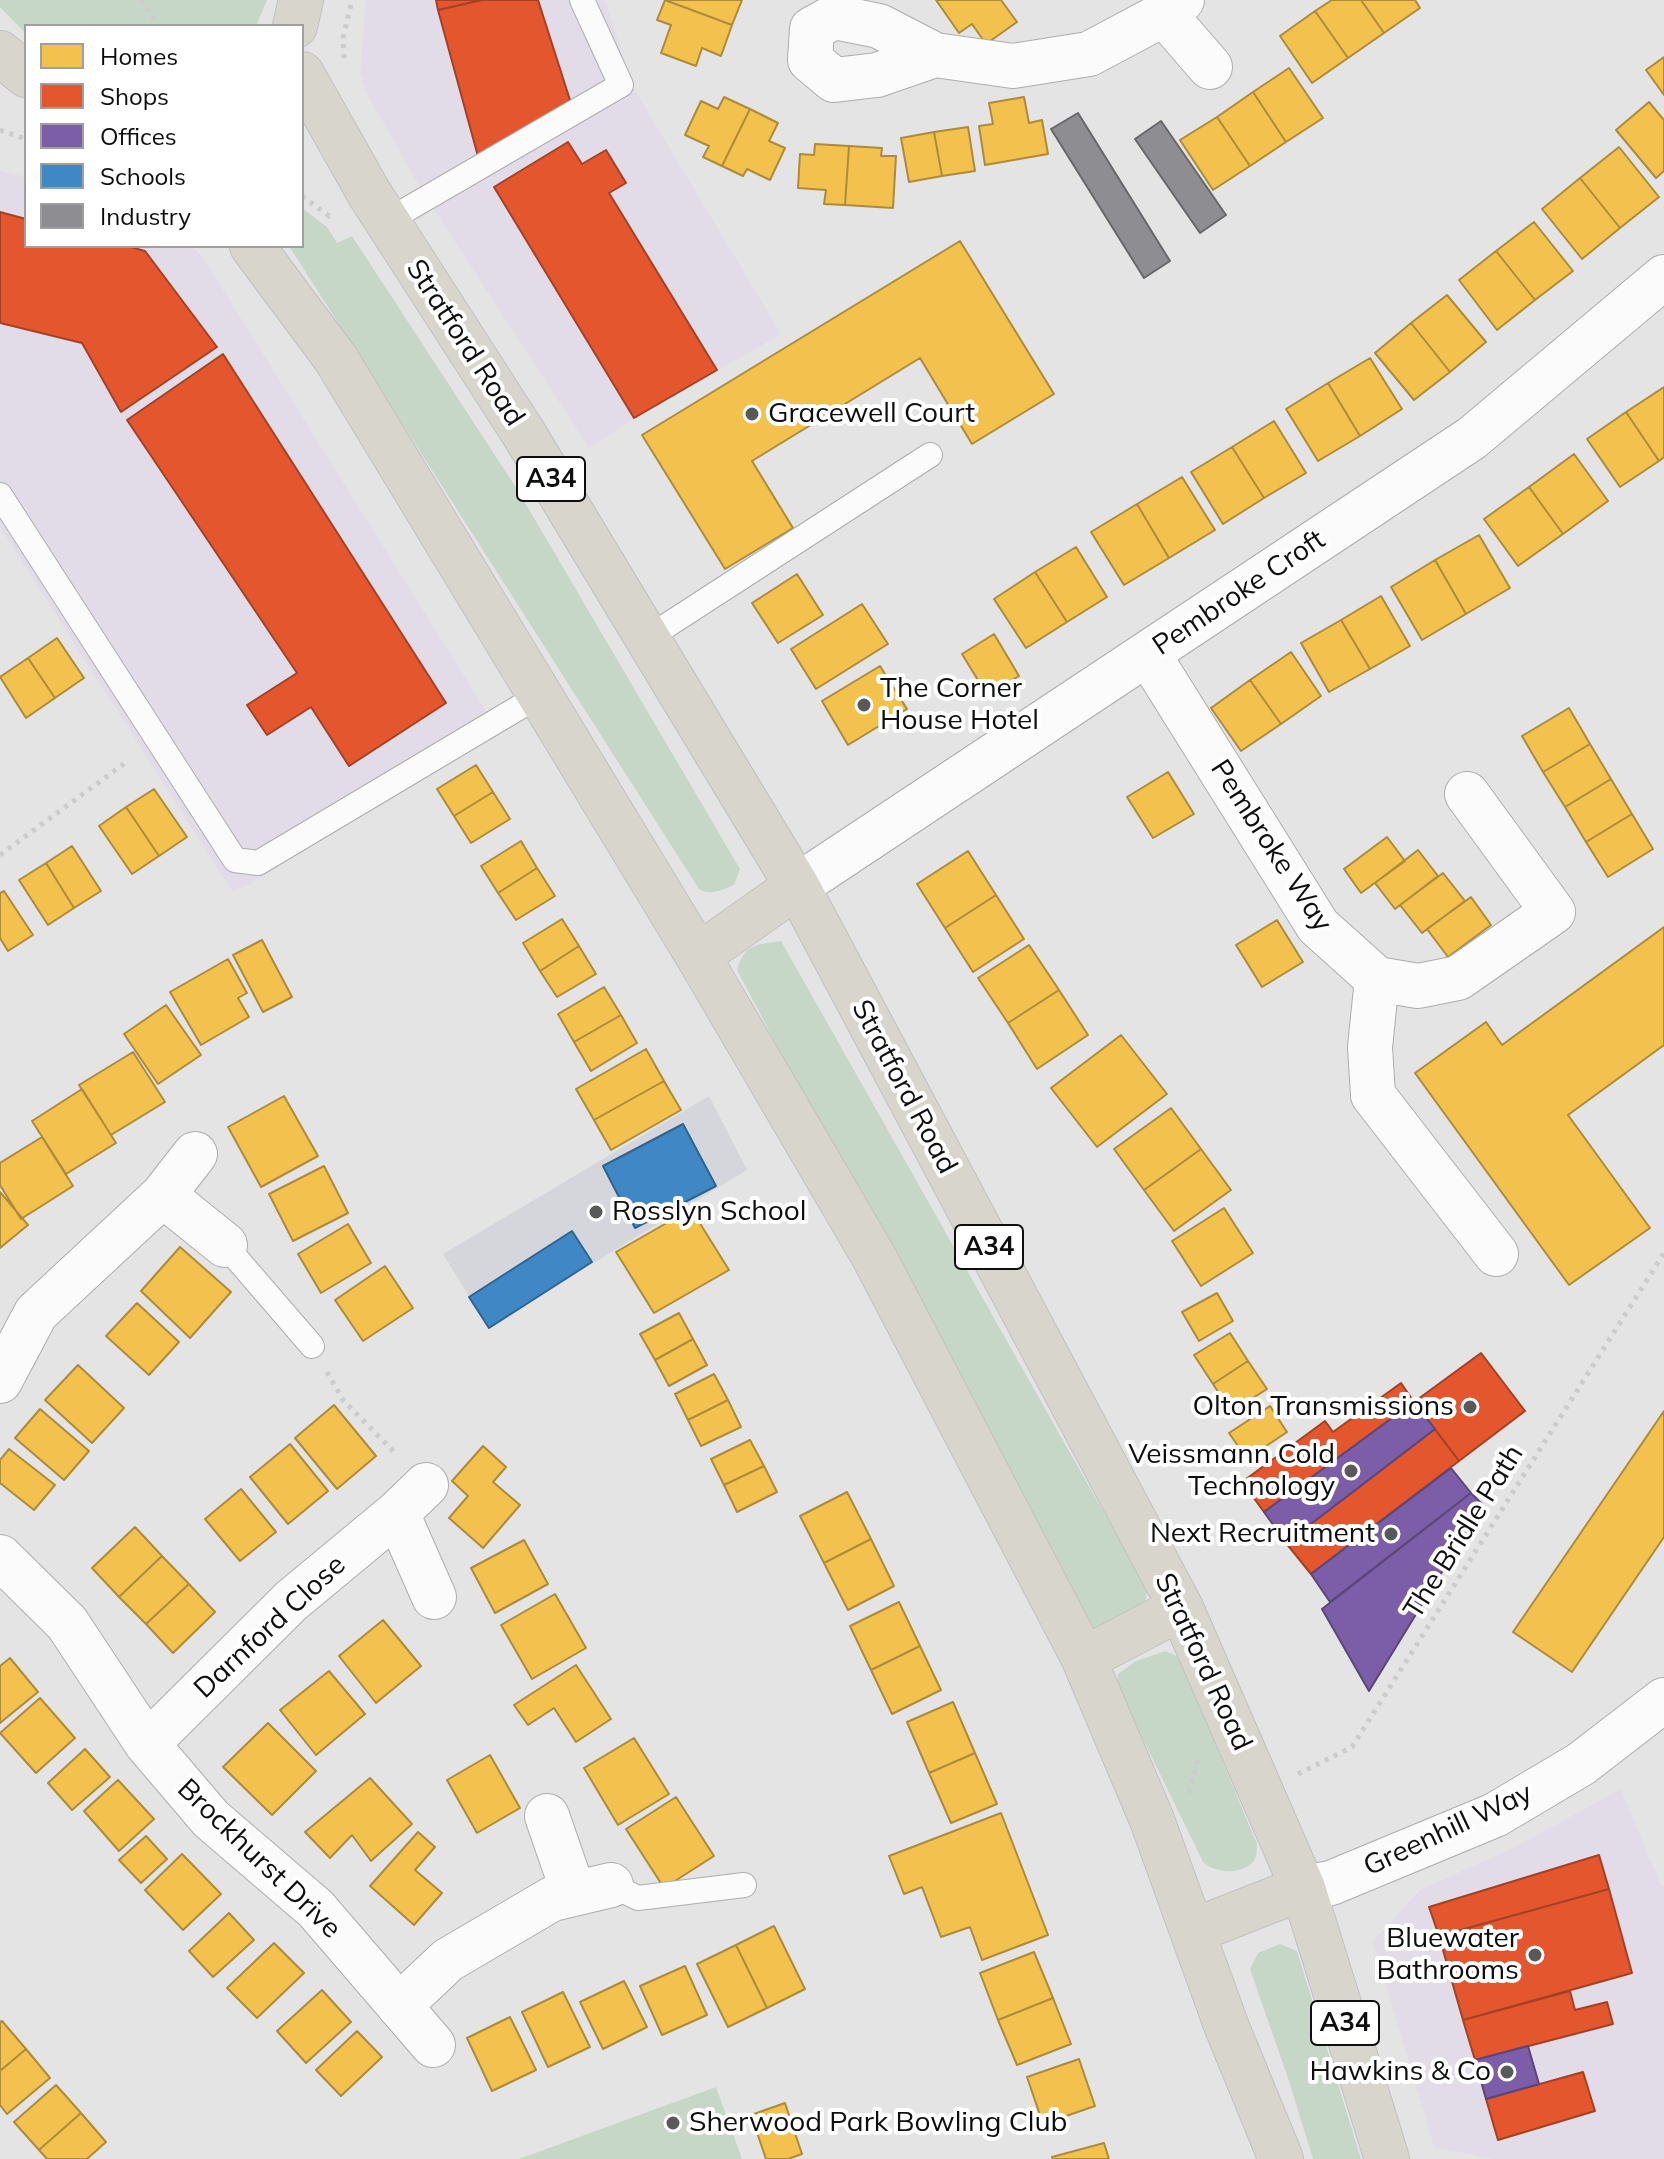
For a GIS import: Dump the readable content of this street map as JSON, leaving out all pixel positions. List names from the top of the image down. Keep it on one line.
{"streets":{"highway":["Stratford Road","A34"],"street":["Pembroke Croft","Pembroke Way","Darnford Close","Greenhill Way","Brockhurst Drive"],"path":["The Bridle Path"]},"crossings":[["Stratford Road","Pembroke Croft"],["Stratford Road","The Bridle Path"],["Stratford Road","Greenhill Way"],["Pembroke Croft","Pembroke Way"],["Darnford Close","Brockhurst Drive"]],"places":["Gracewell Court","The Corner House Hotel","Rosslyn School","Olton Transmissions","Veissmann Cold Technology","Next Recruitment","Bluewater Bathrooms","Hawkins & Co","Sherwood Park Bowling Club"],"legend":["Homes","Shops","Offices","Schools","Industry"]}
